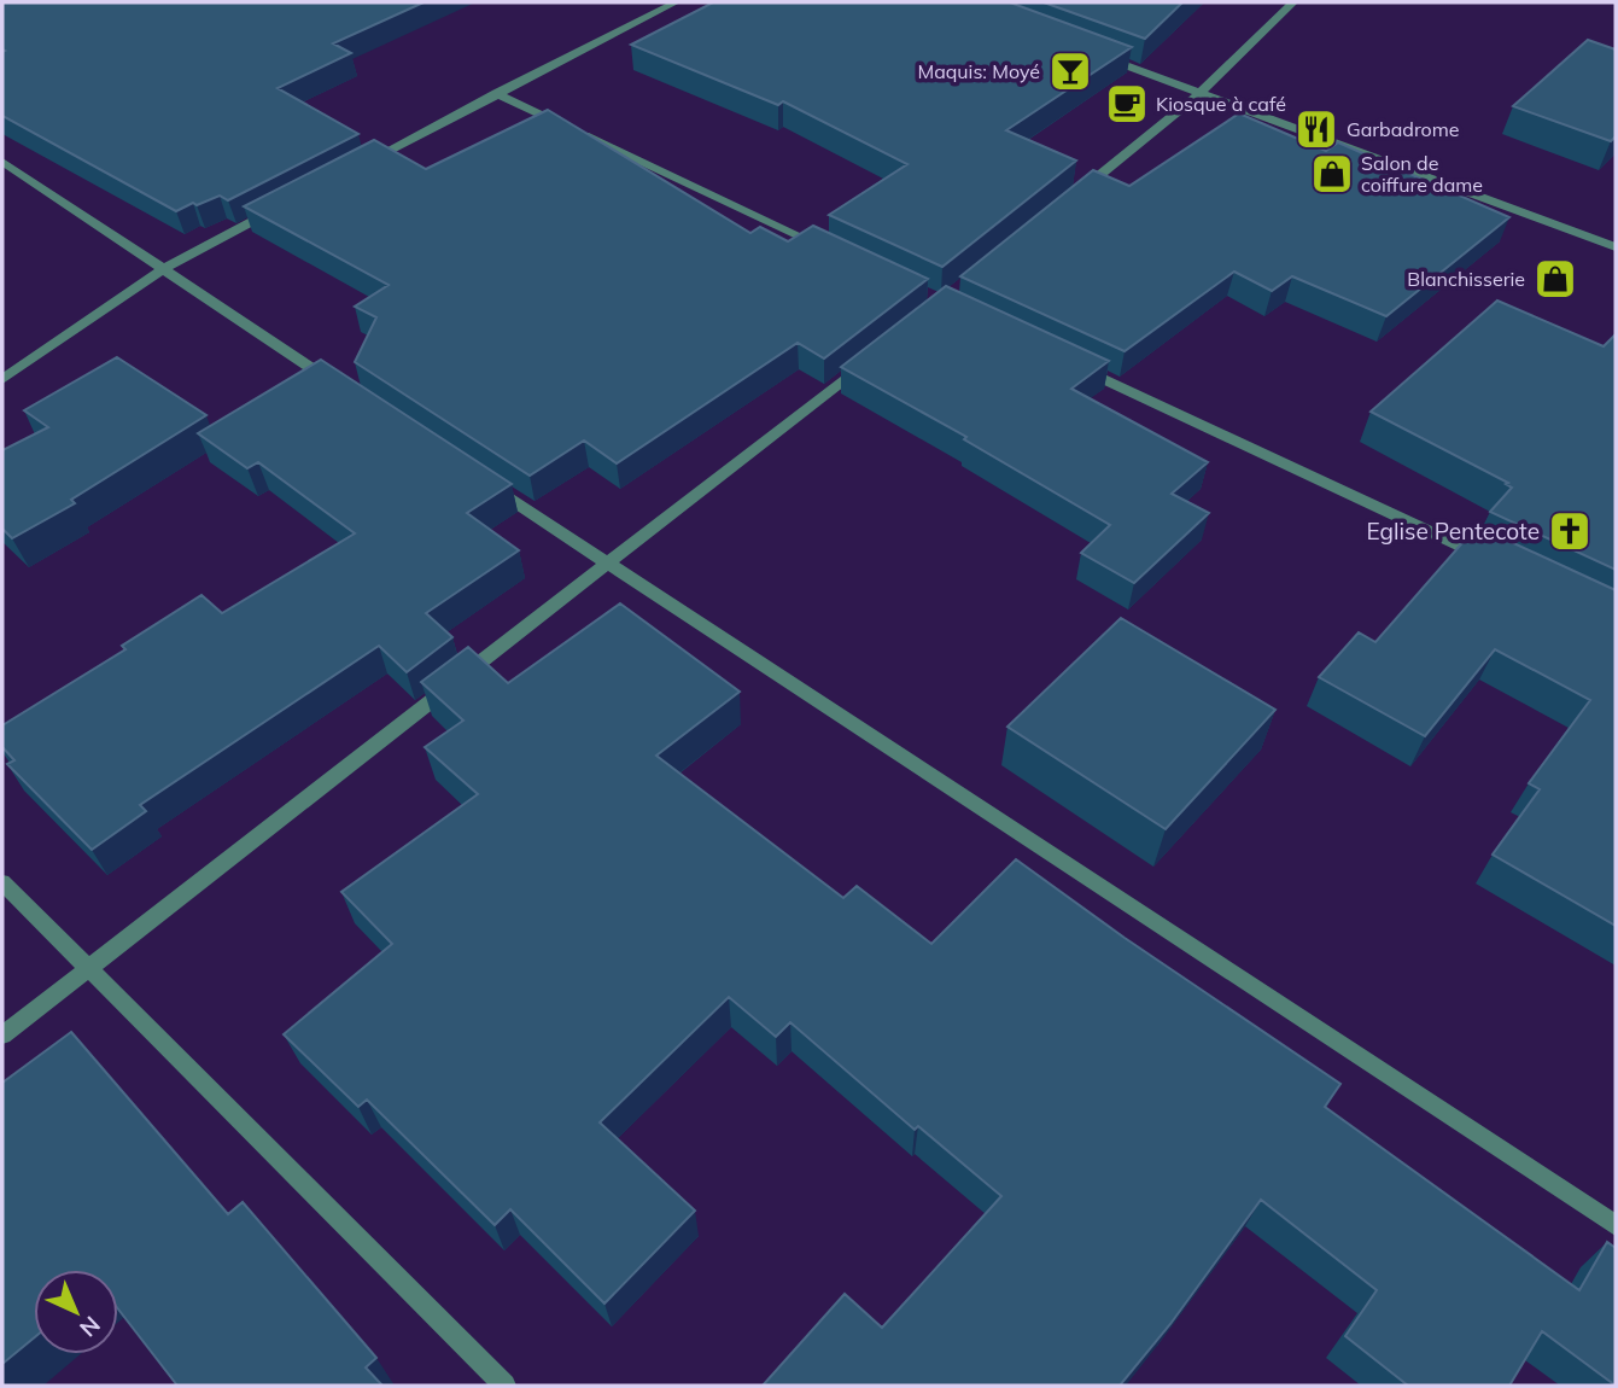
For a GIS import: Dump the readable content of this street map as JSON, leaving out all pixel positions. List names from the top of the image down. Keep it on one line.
{"places":{"bar":["Maquis: Moyé"],"cafe":["Kiosque à café"],"restaurant":["Garbadrome"],"shop":["Salon de coiffure dame","Blanchisserie"],"church":["Eglise Pentecote"]},"north":"bottom right"}
